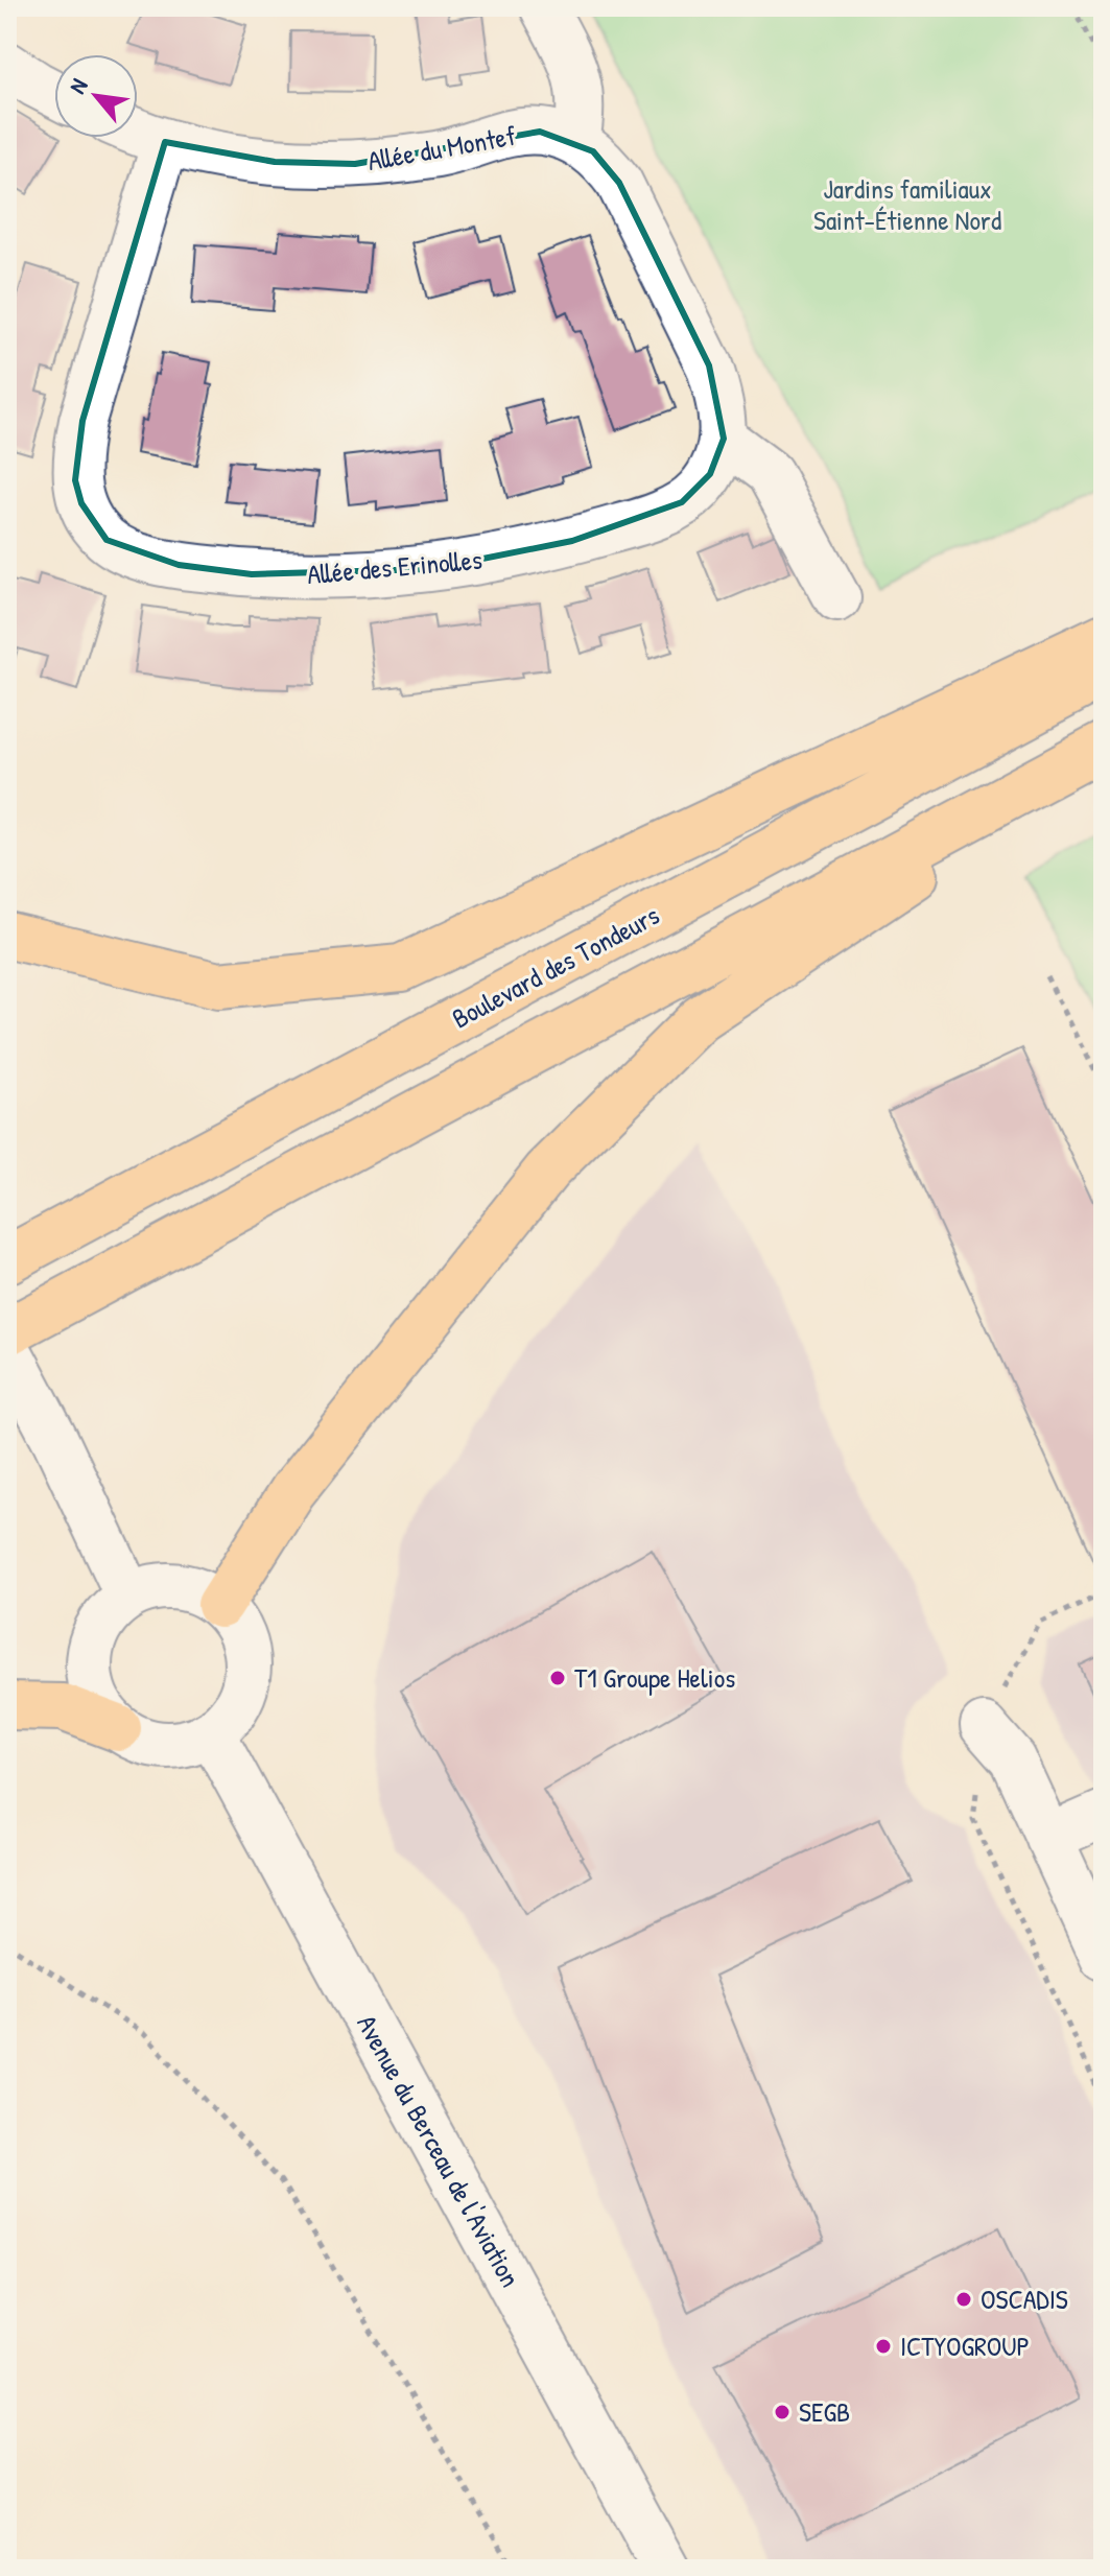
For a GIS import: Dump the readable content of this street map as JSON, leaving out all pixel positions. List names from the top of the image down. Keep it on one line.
{"streets":{"highway":["Boulevard des Tondeurs"],"street":["Allée du Montef","Allée des Erinolles","Avenue du Berceau de l'Aviation"]},"crossings":[["Allée du Montef","Allée des Erinolles"]],"parks":["Jardins familiaux Saint-Étienne Nord"],"places":["T1 Groupe Helios","OSCADIS","ICTYOGROUP","SEGB"],"north":"top left"}
